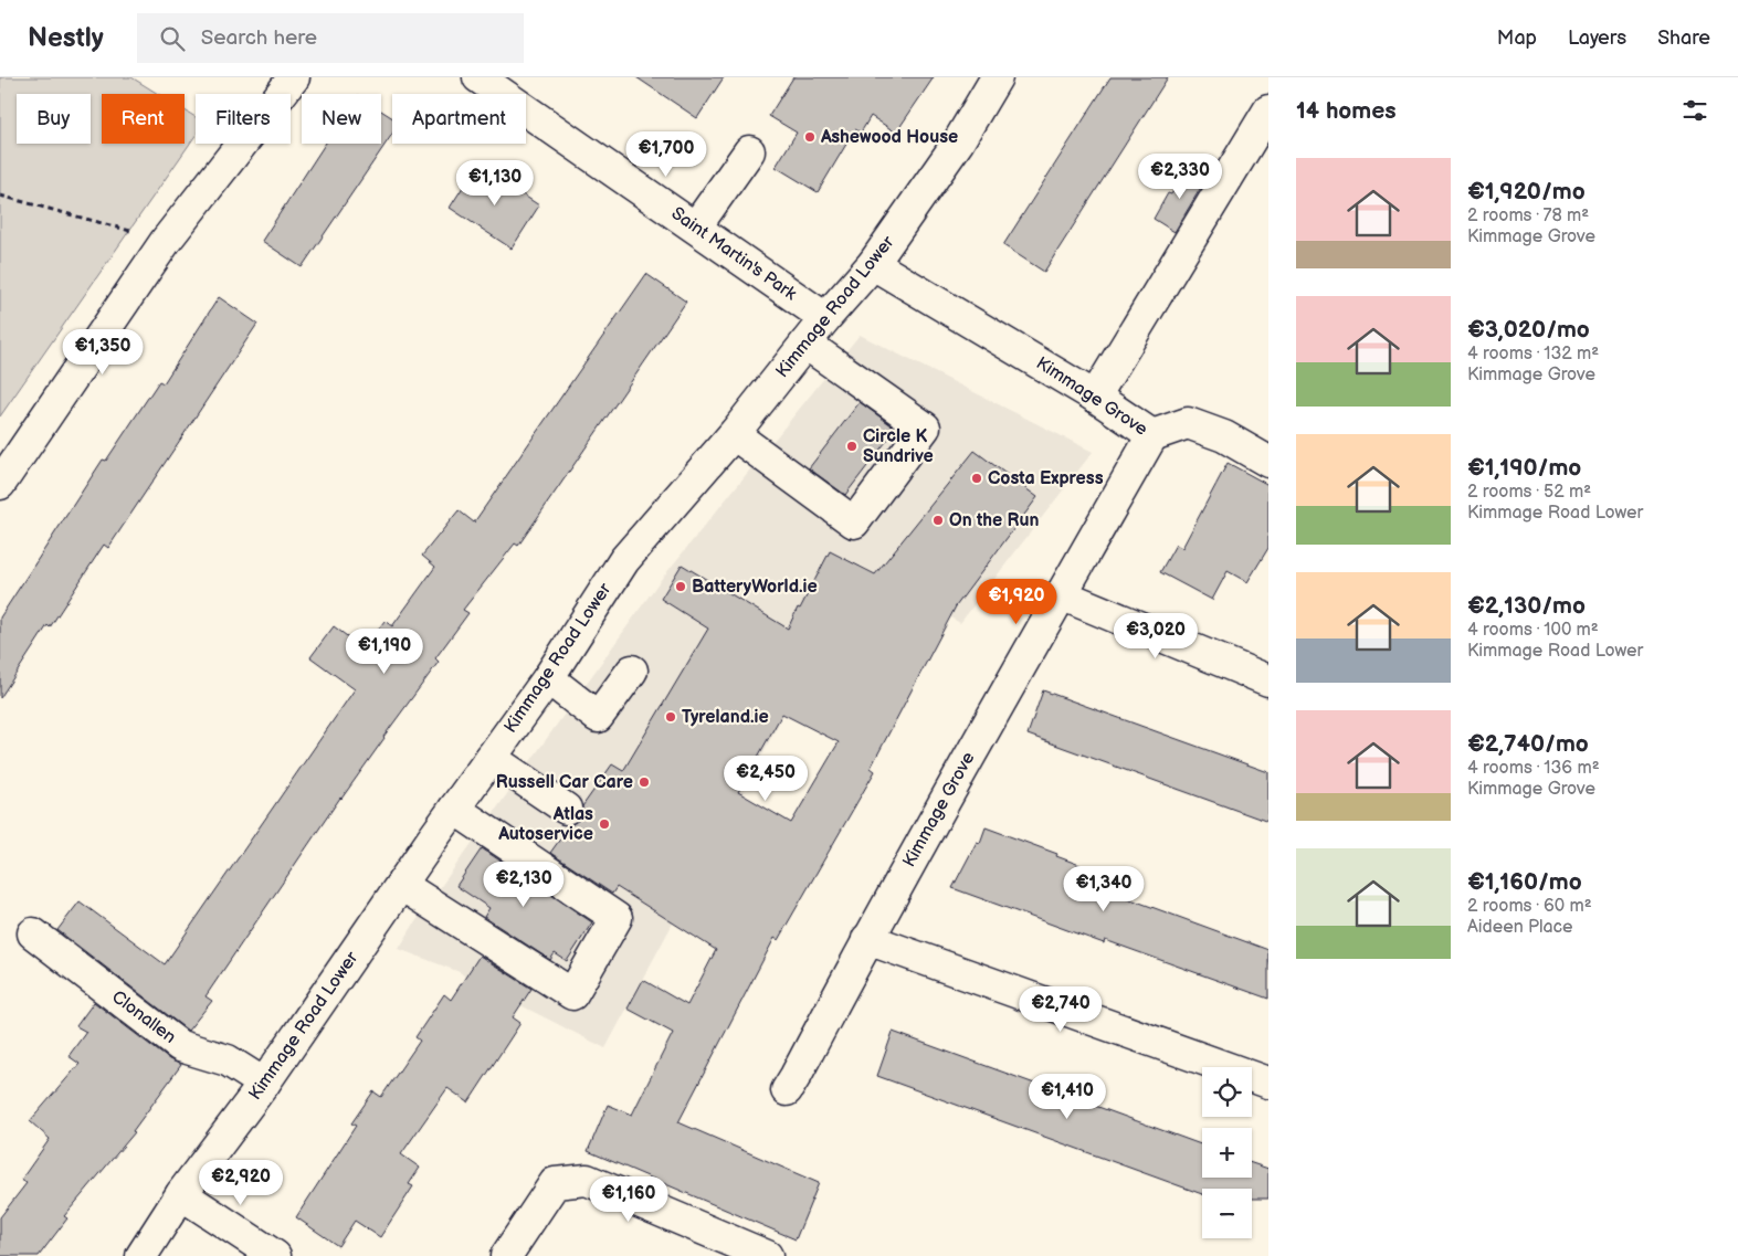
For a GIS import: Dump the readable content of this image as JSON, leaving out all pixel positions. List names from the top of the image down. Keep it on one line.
{"streets":{"street":["Saint Martin's Park","Kimmage Road Lower","Kimmage Grove","Clonallen"]},"crossings":[["Saint Martin's Park","Kimmage Road Lower"],["Kimmage Road Lower","Kimmage Grove"],["Kimmage Road Lower","Clonallen"]],"places":["Ashewood House","Circle K Sundrive","Costa Express","On the Run","BatteryWorld.ie","Tyreland.ie","Russell Car Care","Atlas Autoservice"],"page":{"header":"Nestly","search":"Search here","nav":["Map","Layers","Share"],"heading":"14 homes","chip":["Buy","Rent","Filters","New","Apartment"],"price":["€1,700","€2,330","€1,130","€1,350","€1,920","€3,020","€1,190","€2,450","€2,130","€1,340","€2,740","€1,410","€2,920","€1,160"],"list":[{"name":"€1,920/mo","note":"2 rooms · 78 m² · Kimmage Grove"},{"name":"€3,020/mo","note":"4 rooms · 132 m² · Kimmage Grove"},{"name":"€1,190/mo","note":"2 rooms · 52 m² · Kimmage Road Lower"},{"name":"€2,130/mo","note":"4 rooms · 100 m² · Kimmage Road Lower"},{"name":"€2,740/mo","note":"4 rooms · 136 m² · Kimmage Grove"},{"name":"€1,160/mo","note":"2 rooms · 60 m² · Aideen Place"}],"map_buttons":["+","−"]}}
